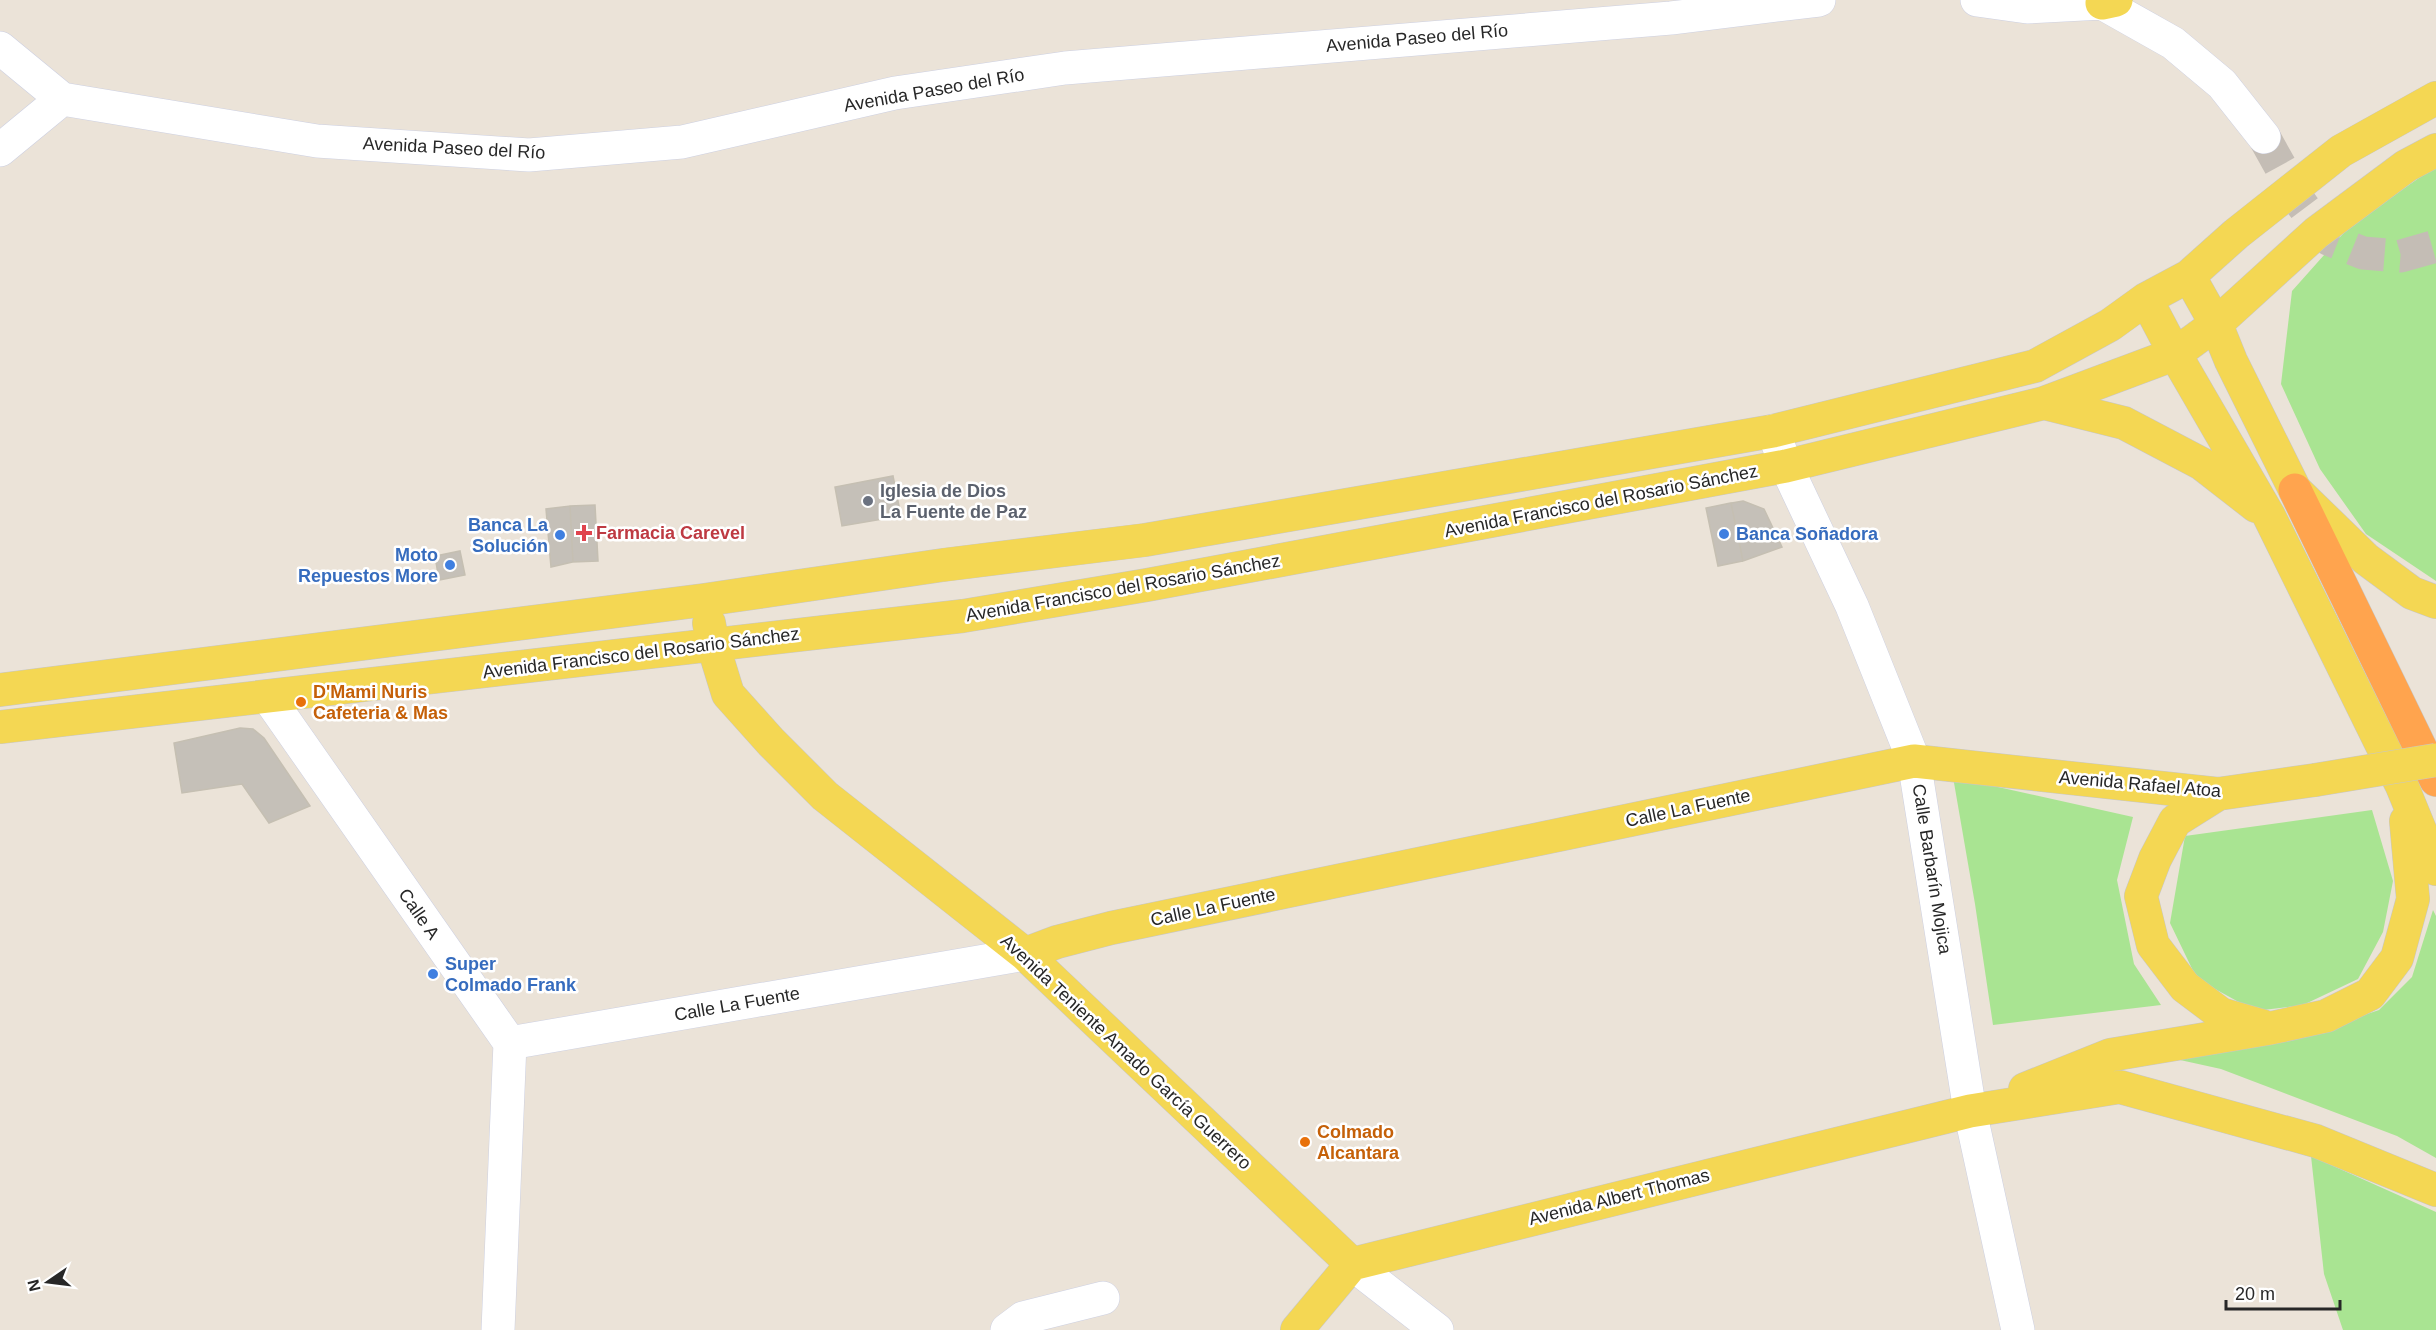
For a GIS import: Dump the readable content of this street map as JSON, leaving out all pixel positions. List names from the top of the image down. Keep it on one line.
{"streets":{"main road":["Avenida Francisco del Rosario Sánchez","Avenida Rafael Atoa","Calle La Fuente","Avenida Teniente Amado García Guerrero","Avenida Albert Thomas"],"street":["Avenida Paseo del Río","Calle Barbarín Mojica","Calle A"]},"crossings":[["Avenida Francisco del Rosario Sánchez","Calle Barbarín Mojica"],["Avenida Francisco del Rosario Sánchez","Calle A"],["Avenida Francisco del Rosario Sánchez","Avenida Teniente Amado García Guerrero"],["Avenida Rafael Atoa","Calle La Fuente"],["Avenida Rafael Atoa","Calle Barbarín Mojica"],["Calle La Fuente","Calle Barbarín Mojica"],["Calle La Fuente","Calle A"],["Calle La Fuente","Avenida Teniente Amado García Guerrero"],["Calle Barbarín Mojica","Avenida Albert Thomas"],["Avenida Teniente Amado García Guerrero","Avenida Albert Thomas"]],"places":{"other":["Iglesia de Dios La Fuente de Paz","Banca Soñadora","Banca La Solución","Moto Repuestos More","D'Mami Nuris Cafeteria & Mas","Super Colmado Frank","Colmado Alcantara"],"health":["Farmacia Carevel"]},"scale_bar":"20 m","north":"left"}
